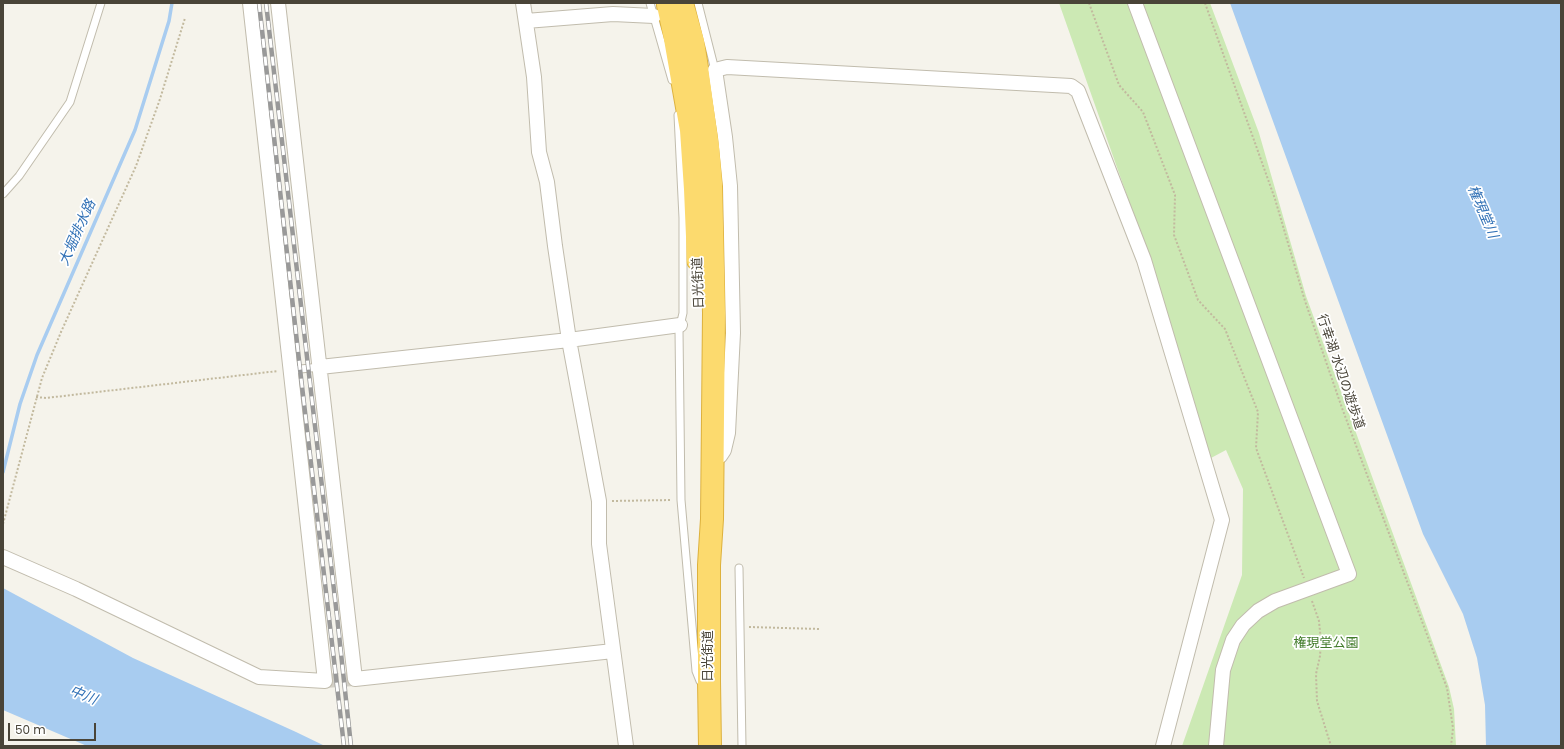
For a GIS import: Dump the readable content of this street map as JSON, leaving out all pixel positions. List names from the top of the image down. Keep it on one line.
{"streets":{"highway":["日光街道"],"path":["行幸湖 水辺の遊歩道"]},"water":["権現堂川","大堀排水路","中川"],"parks":["権現堂公園"],"scale_bar":"50 m"}
